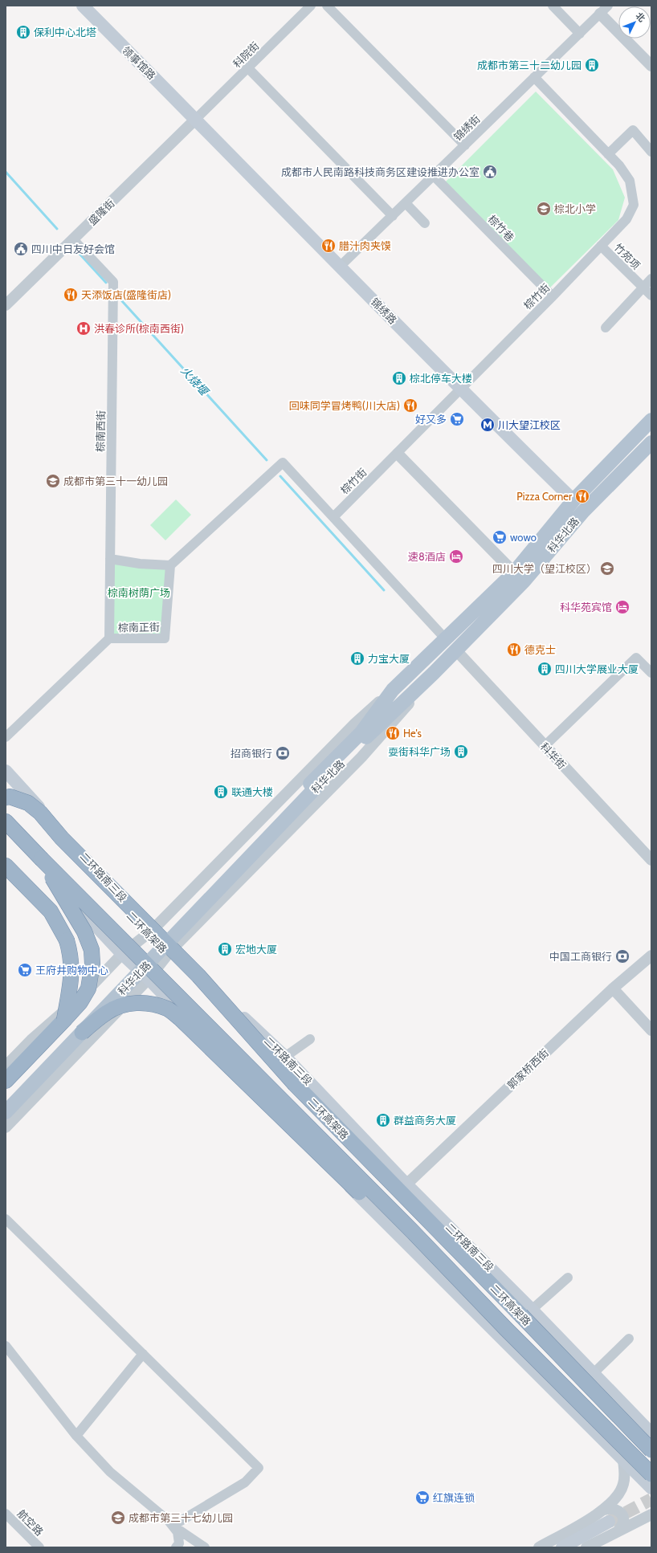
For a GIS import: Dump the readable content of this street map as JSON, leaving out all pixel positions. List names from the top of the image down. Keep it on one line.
{"streets":{"highway":["二环高架路"],"main road":["领事馆路","锦绣路","科华北路","二环路南三段"],"street":["科院街","锦绣街","盛隆街","棕竹巷","竹苑项","棕竹街","棕南西街","棕南正街","科华街","郭家桥西街","航空路"]},"crossings":[["科院街","领事馆路"],["科院街","盛隆街"],["科院街","锦绣路"],["领事馆路","盛隆街"],["领事馆路","锦绣路"],["锦绣街","棕竹巷"],["锦绣街","棕竹街"],["锦绣街","锦绣路"],["盛隆街","锦绣路"],["盛隆街","棕南西街"],["棕竹巷","棕竹街"],["竹苑项","棕竹街"],["棕竹街","锦绣路"],["锦绣路","科华北路"],["棕南西街","棕南正街"],["科华北路","科华街"],["二环路南三段","郭家桥西街"]],"water":["火烧堰"],"parks":["棕南树荫广场"],"places":{"building":["保利中心北塔","成都市第三十二幼儿园","棕北停车大楼","力宝大厦","四川大学展业大厦","耍街科华广场","联通大楼","宏地大厦","群益商务大厦"],"public building":["成都市人民南路科技商务区建设推进办公室","四川中日友好会馆"],"school or university":["棕北小学","成都市第三十一幼儿园","四川大学（望江校区）","成都市第三十七幼儿园"],"restaurant":["腊汁肉夹馍","天添饭店(盛隆街店)","回味同学冒烤鸭(川大店)","Pizza Corner","德克士","He's"],"hospital":["洪春诊所(棕南西街)"],"supermarket":["好又多","wowo","王府井购物中心","红旗连锁"],"metro station":["川大望江校区"],"hotel":["速8酒店","科华苑宾馆"],"bank":["招商银行","中国工商银行"]},"north":"top right"}
